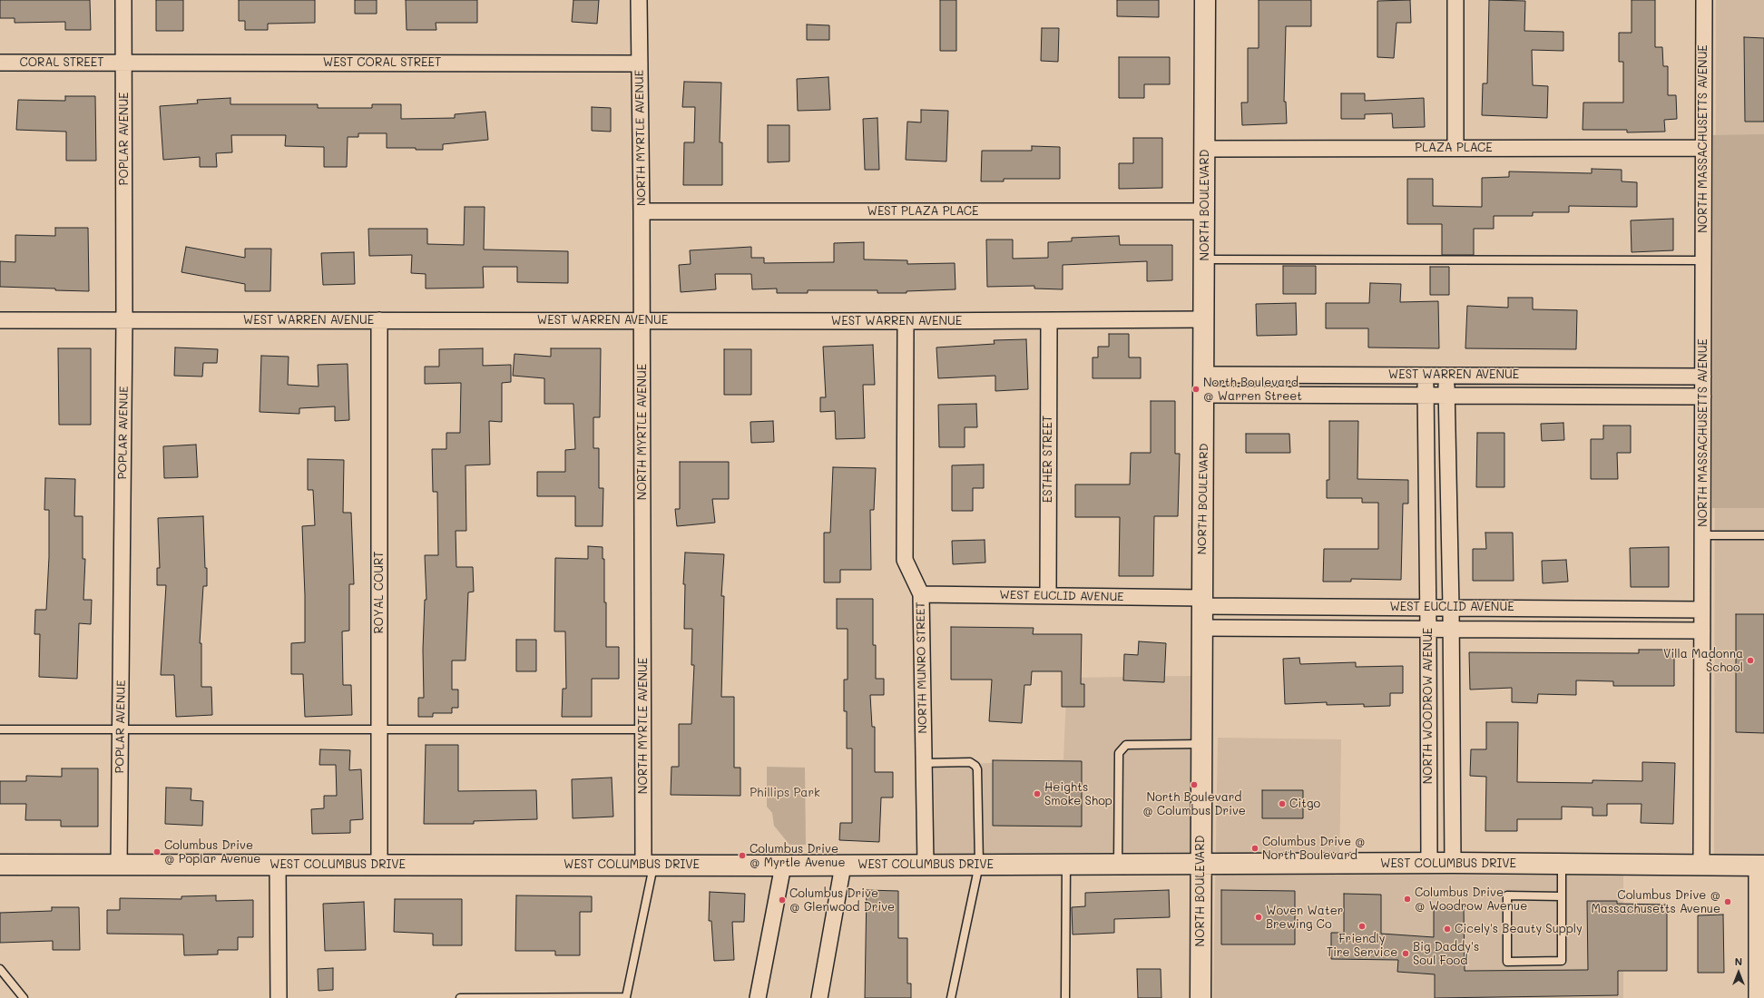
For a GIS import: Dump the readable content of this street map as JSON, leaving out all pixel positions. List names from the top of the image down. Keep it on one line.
{"streets":{"main road":["NORTH BOULEVARD","WEST COLUMBUS DRIVE"],"street":["CORAL STREET","WEST CORAL STREET","NORTH MYRTLE AVENUE","POPLAR AVENUE","NORTH MASSACHUSETTS AVENUE","PLAZA PLACE","WEST PLAZA PLACE","WEST WARREN AVENUE","ESTHER STREET","ROYAL COURT","WEST EUCLID AVENUE","NORTH MUNRO STREET","NORTH WOODROW AVENUE"]},"crossings":[["CORAL STREET","WEST CORAL STREET"],["CORAL STREET","POPLAR AVENUE"],["WEST CORAL STREET","NORTH MYRTLE AVENUE"],["WEST CORAL STREET","POPLAR AVENUE"],["NORTH MYRTLE AVENUE","WEST PLAZA PLACE"],["NORTH MYRTLE AVENUE","WEST WARREN AVENUE"],["NORTH MYRTLE AVENUE","WEST COLUMBUS DRIVE"],["POPLAR AVENUE","WEST WARREN AVENUE"],["POPLAR AVENUE","WEST COLUMBUS DRIVE"],["NORTH MASSACHUSETTS AVENUE","PLAZA PLACE"],["NORTH MASSACHUSETTS AVENUE","WEST WARREN AVENUE"],["NORTH MASSACHUSETTS AVENUE","WEST EUCLID AVENUE"],["NORTH MASSACHUSETTS AVENUE","WEST COLUMBUS DRIVE"],["PLAZA PLACE","NORTH BOULEVARD"],["NORTH BOULEVARD","WEST PLAZA PLACE"],["NORTH BOULEVARD","WEST WARREN AVENUE"],["NORTH BOULEVARD","WEST EUCLID AVENUE"],["NORTH BOULEVARD","WEST COLUMBUS DRIVE"],["WEST WARREN AVENUE","ESTHER STREET"],["WEST WARREN AVENUE","ROYAL COURT"],["WEST WARREN AVENUE","NORTH MUNRO STREET"],["WEST WARREN AVENUE","NORTH WOODROW AVENUE"],["ESTHER STREET","WEST EUCLID AVENUE"],["ROYAL COURT","WEST COLUMBUS DRIVE"],["WEST EUCLID AVENUE","NORTH MUNRO STREET"],["WEST EUCLID AVENUE","NORTH WOODROW AVENUE"],["NORTH MUNRO STREET","WEST COLUMBUS DRIVE"],["NORTH WOODROW AVENUE","WEST COLUMBUS DRIVE"]],"parks":["Phillips Park"],"places":["North Boulevard @ Warren Street","Villa Madonna School","North Boulevard @ Columbus Drive","Heights Smoke Shop","Citgo","Columbus Drive @ North Boulevard","Columbus Drive @ Poplar Avenue","Columbus Drive @ Myrtle Avenue","Columbus Drive @ Woodrow Avenue","Columbus Drive @ Glenwood Drive","Columbus Drive @ Massachusetts Avenue","Woven Water Brewing Co","Friendly Tire Service","Cicely's Beauty Supply","Big Daddy's Soul Food"],"north":"top"}
